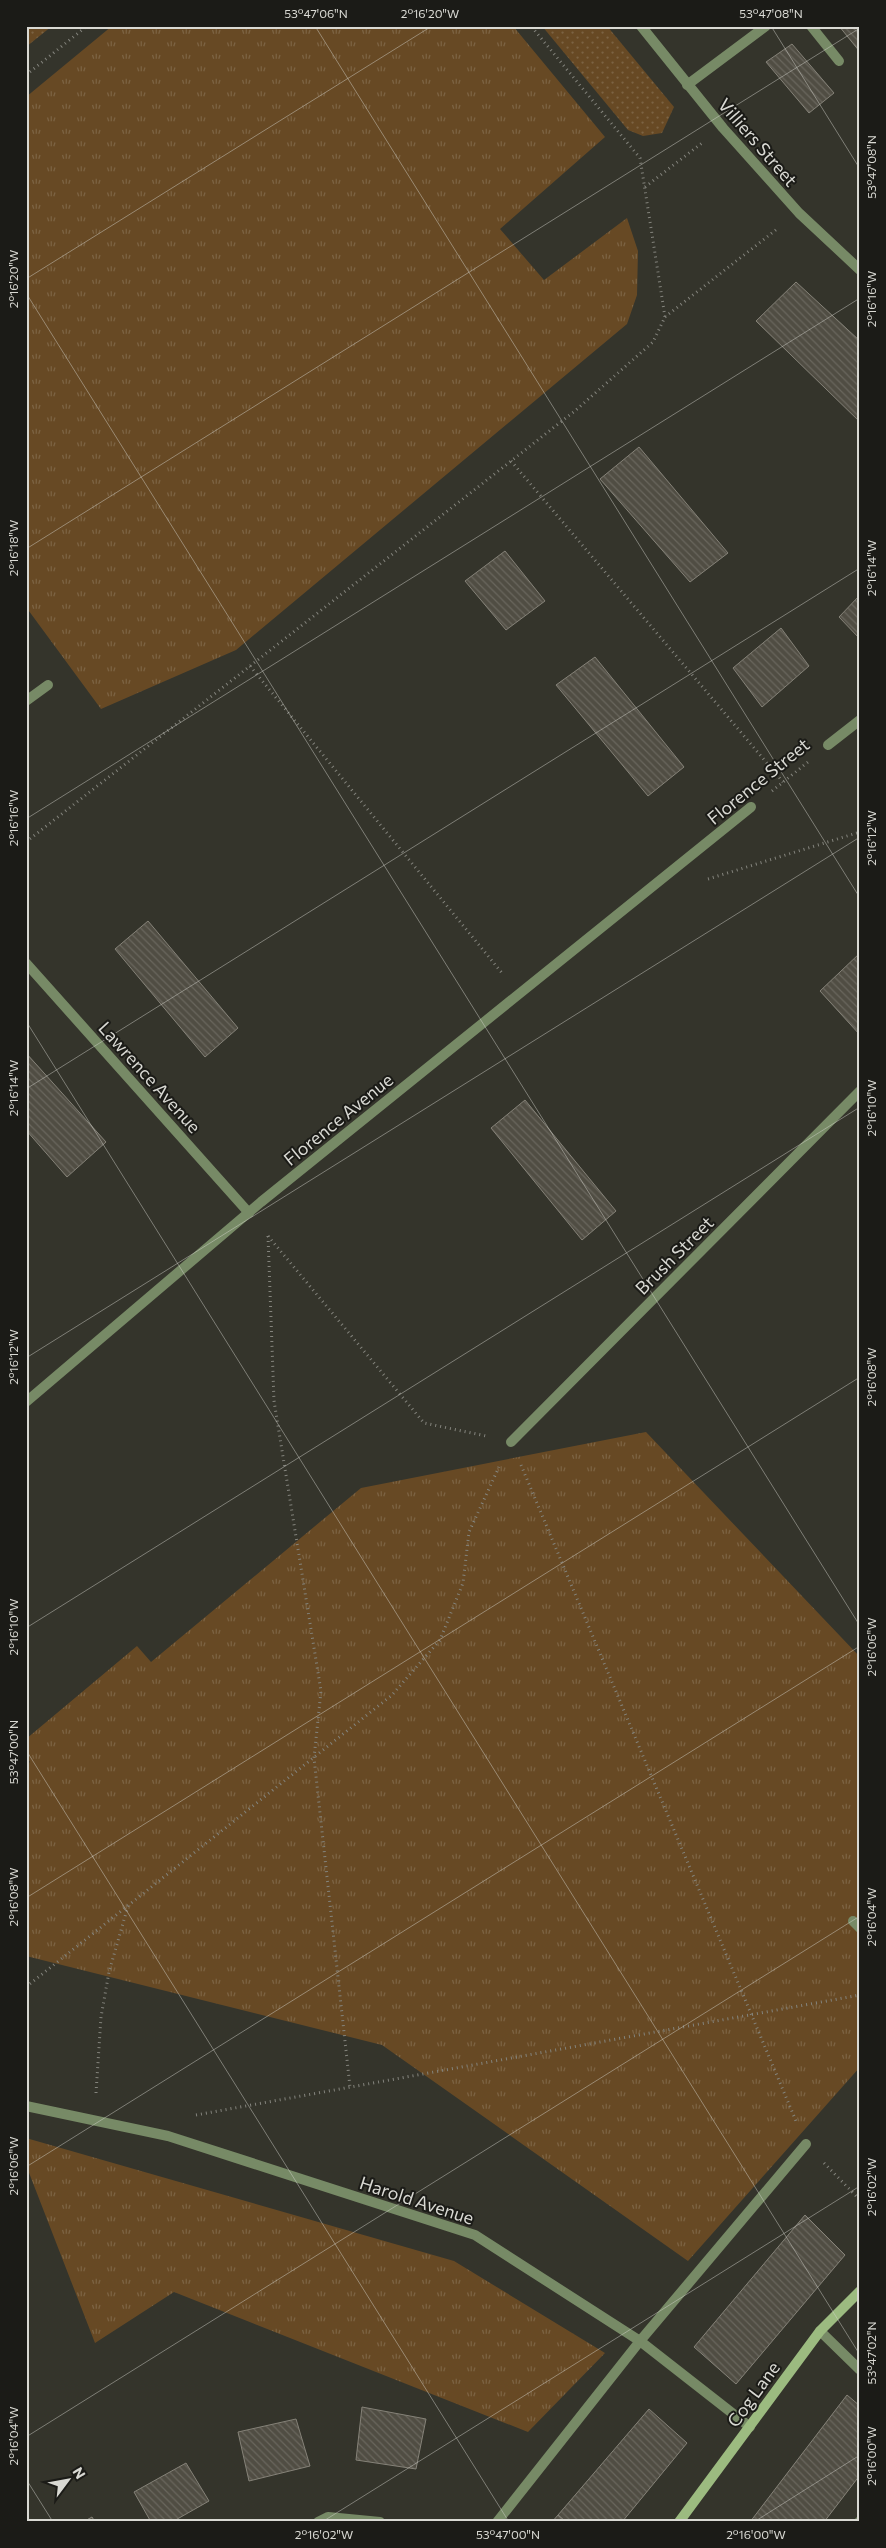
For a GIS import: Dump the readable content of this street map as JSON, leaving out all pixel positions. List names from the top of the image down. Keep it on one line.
{"streets":{"street":["Villiers Street","Florence Street","Lawrence Avenue","Florence Avenue","Brush Street","Harold Avenue","Cog Lane"]},"crossings":[["Florence Street","Florence Avenue"],["Lawrence Avenue","Florence Avenue"],["Harold Avenue","Cog Lane"]],"north":"top right","coordinates":["53°47'06\"N","2°16'20\"W","53°47'08\"N","2°16'16\"W","2°16'18\"W","2°16'14\"W","2°16'12\"W","2°16'10\"W","2°16'08\"W","2°16'06\"W","53°47'00\"N","2°16'04\"W","2°16'02\"W","53°47'02\"N","2°16'00\"W"]}
